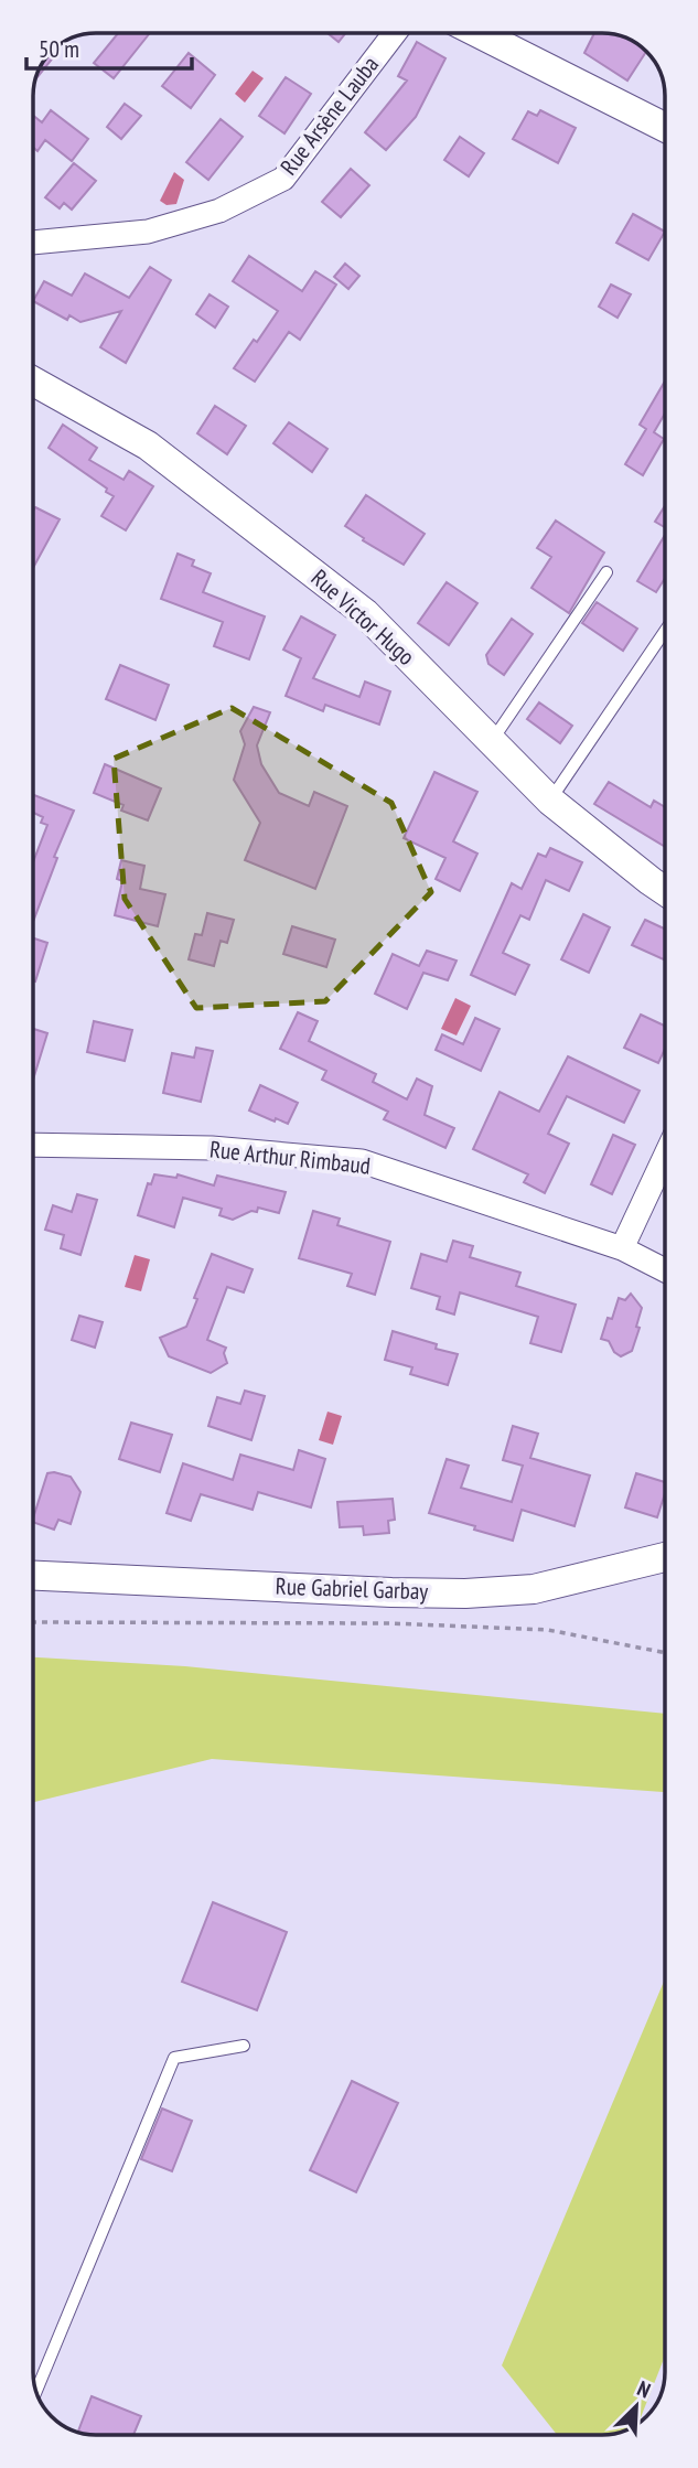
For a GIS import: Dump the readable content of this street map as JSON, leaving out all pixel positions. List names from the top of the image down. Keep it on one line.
{"streets":{"street":["Rue Arsène Lauba","Rue Victor Hugo","Rue Arthur Rimbaud","Rue Gabriel Garbay"]},"scale_bar":"50 m","north":"top right"}
